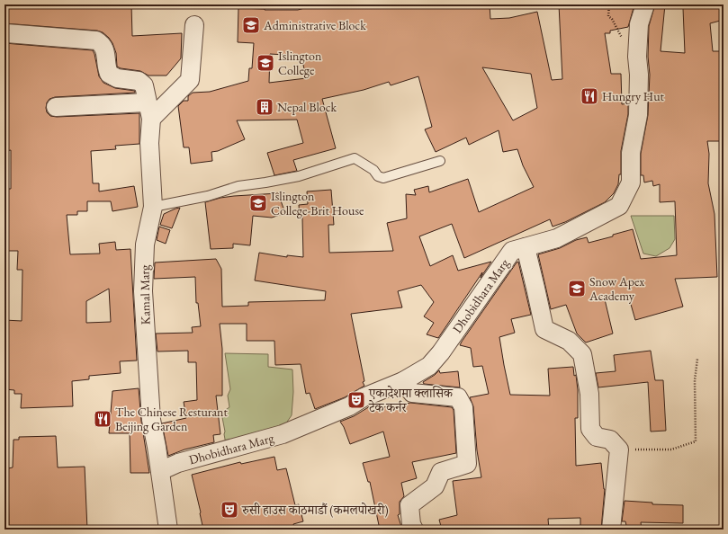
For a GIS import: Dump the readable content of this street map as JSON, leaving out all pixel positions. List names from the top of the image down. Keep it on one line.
{"streets":{"street":["Kamal Marg","Dhobidhara Marg"]},"crossings":[["Kamal Marg","Dhobidhara Marg"]],"places":{"school or university":["Administrative Block","Islington College","Islington College-Brit House","Snow Apex Academy"],"restaurant":["Hungry Hut","The Chinese Resturant Beijing Garden"],"building":["Nepal Block"],"theatre":["एकादेशमा क्लासिक टेक कर्नर","रुसी हाउस काठमाडौं (कमलपोखरी)"]}}
